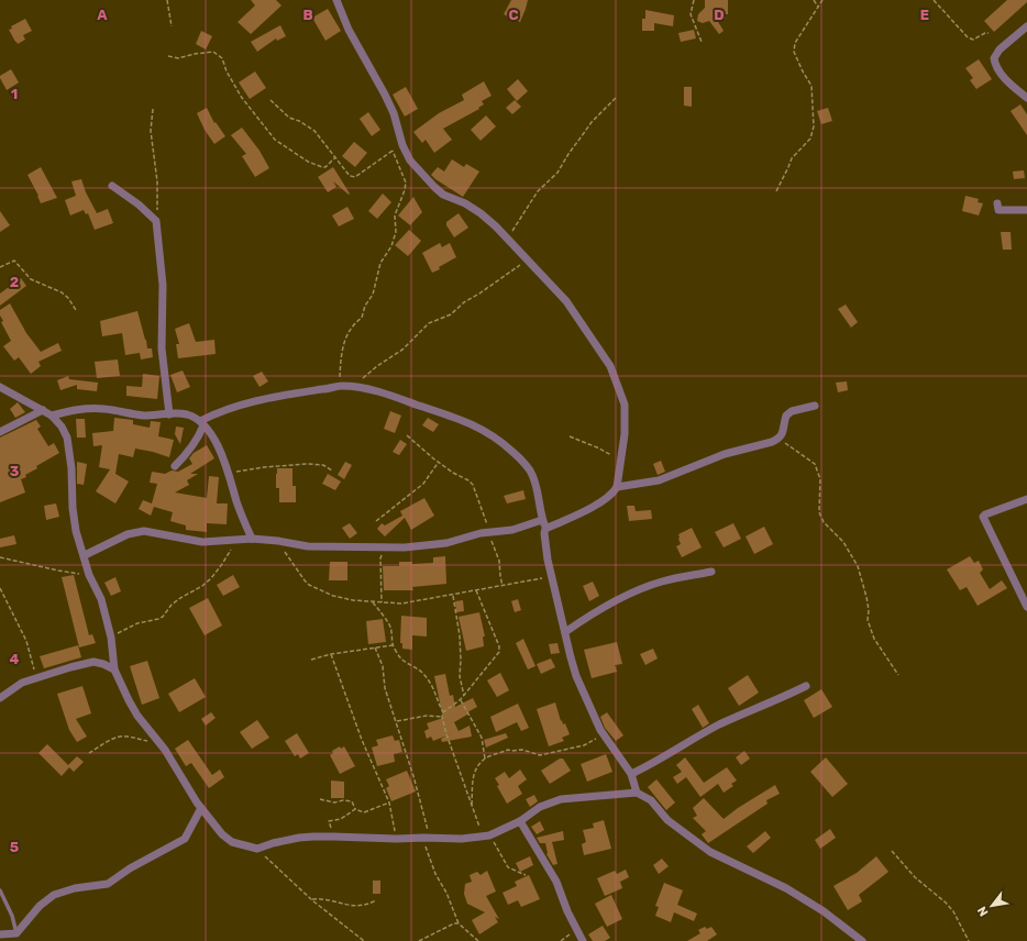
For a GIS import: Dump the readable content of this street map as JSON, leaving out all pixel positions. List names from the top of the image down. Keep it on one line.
{"north":"bottom left","grid":{"columns":["A","B","C","D","E"],"rows":["1","2","3","4","5"]}}
